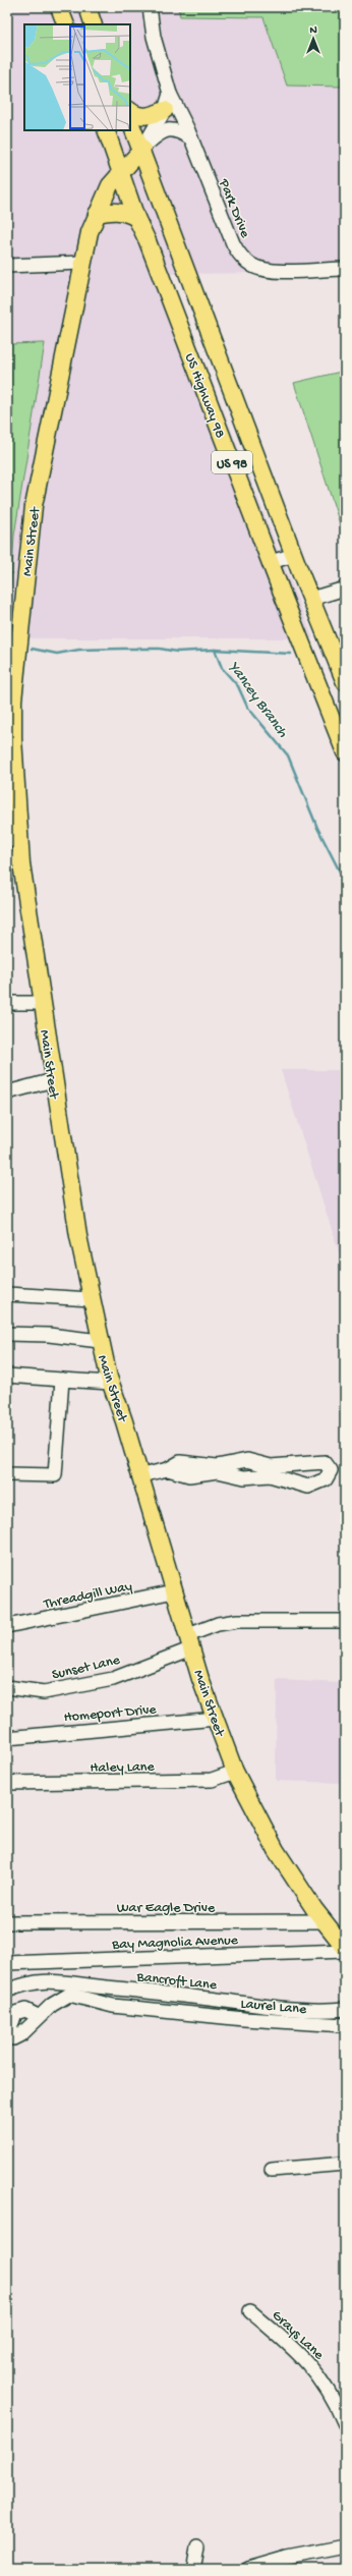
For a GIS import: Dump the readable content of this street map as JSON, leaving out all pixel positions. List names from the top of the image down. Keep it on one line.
{"streets":{"main road":["US Highway 98","US 98","Main Street"],"street":["Park Drive","Threadgill Way","Sunset Lane","Homeport Drive","Haley Lane","War Eagle Drive","Bay Magnolia Avenue","Bancroft Lane","Laurel Lane","Grays Lane"]},"crossings":[["US Highway 98","Main Street"],["Main Street","Threadgill Way"],["Main Street","Sunset Lane"],["Main Street","Homeport Drive"],["Main Street","Haley Lane"],["Main Street","War Eagle Drive"]],"water":["Yancey Branch"],"north":"top"}
